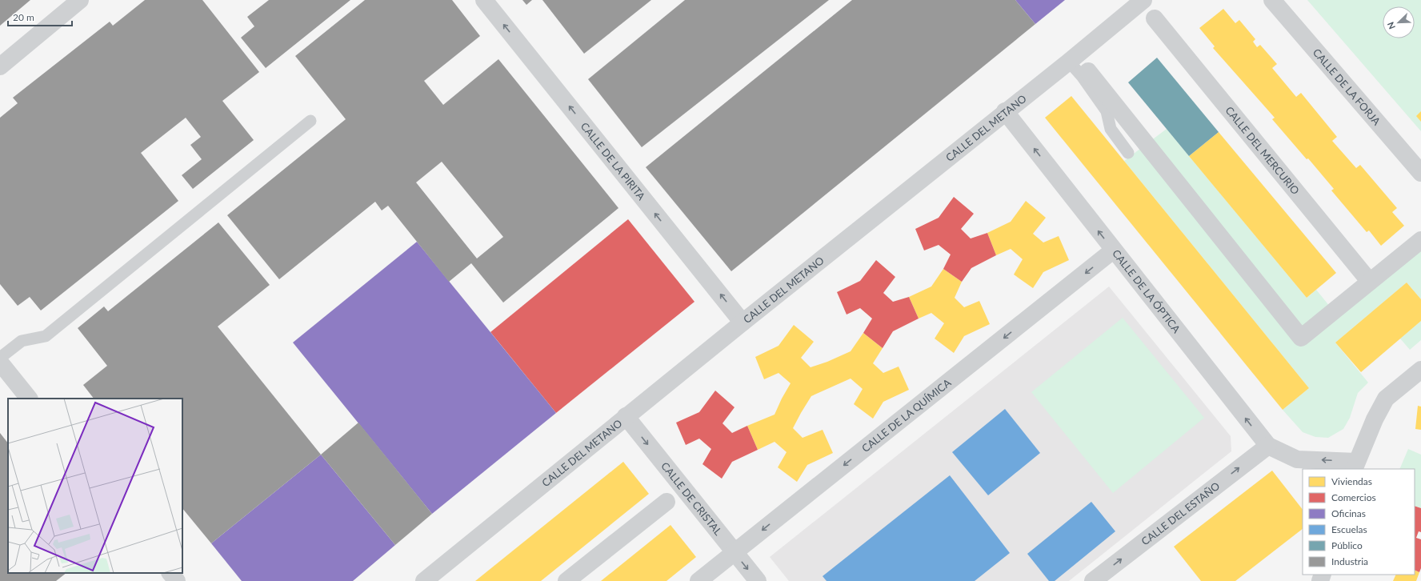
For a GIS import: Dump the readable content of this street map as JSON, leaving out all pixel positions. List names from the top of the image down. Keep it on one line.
{"streets":{"street":["CALLE DE LA FORJA","CALLE DEL METANO","CALLE DEL MERCURIO","CALLE DE LA PIRITA","CALLE DE LA ÓPTICA","CALLE DE LA QUÍMICA","CALLE DE CRISTAL","CALLE DEL ESTAÑO"]},"crossings":[["CALLE DEL METANO","CALLE DE LA PIRITA"],["CALLE DEL METANO","CALLE DE LA ÓPTICA"],["CALLE DEL METANO","CALLE DE CRISTAL"],["CALLE DE LA ÓPTICA","CALLE DE LA QUÍMICA"],["CALLE DE LA ÓPTICA","CALLE DEL ESTAÑO"],["CALLE DE LA QUÍMICA","CALLE DE CRISTAL"]],"one_way":["CALLE DE LA PIRITA","CALLE DE LA ÓPTICA","CALLE DE LA QUÍMICA","CALLE DE CRISTAL","CALLE DEL ESTAÑO"],"legend":["Viviendas","Comercios","Oficinas","Escuelas","Público","Industria"],"scale_bar":"20 m","north":"bottom left"}
